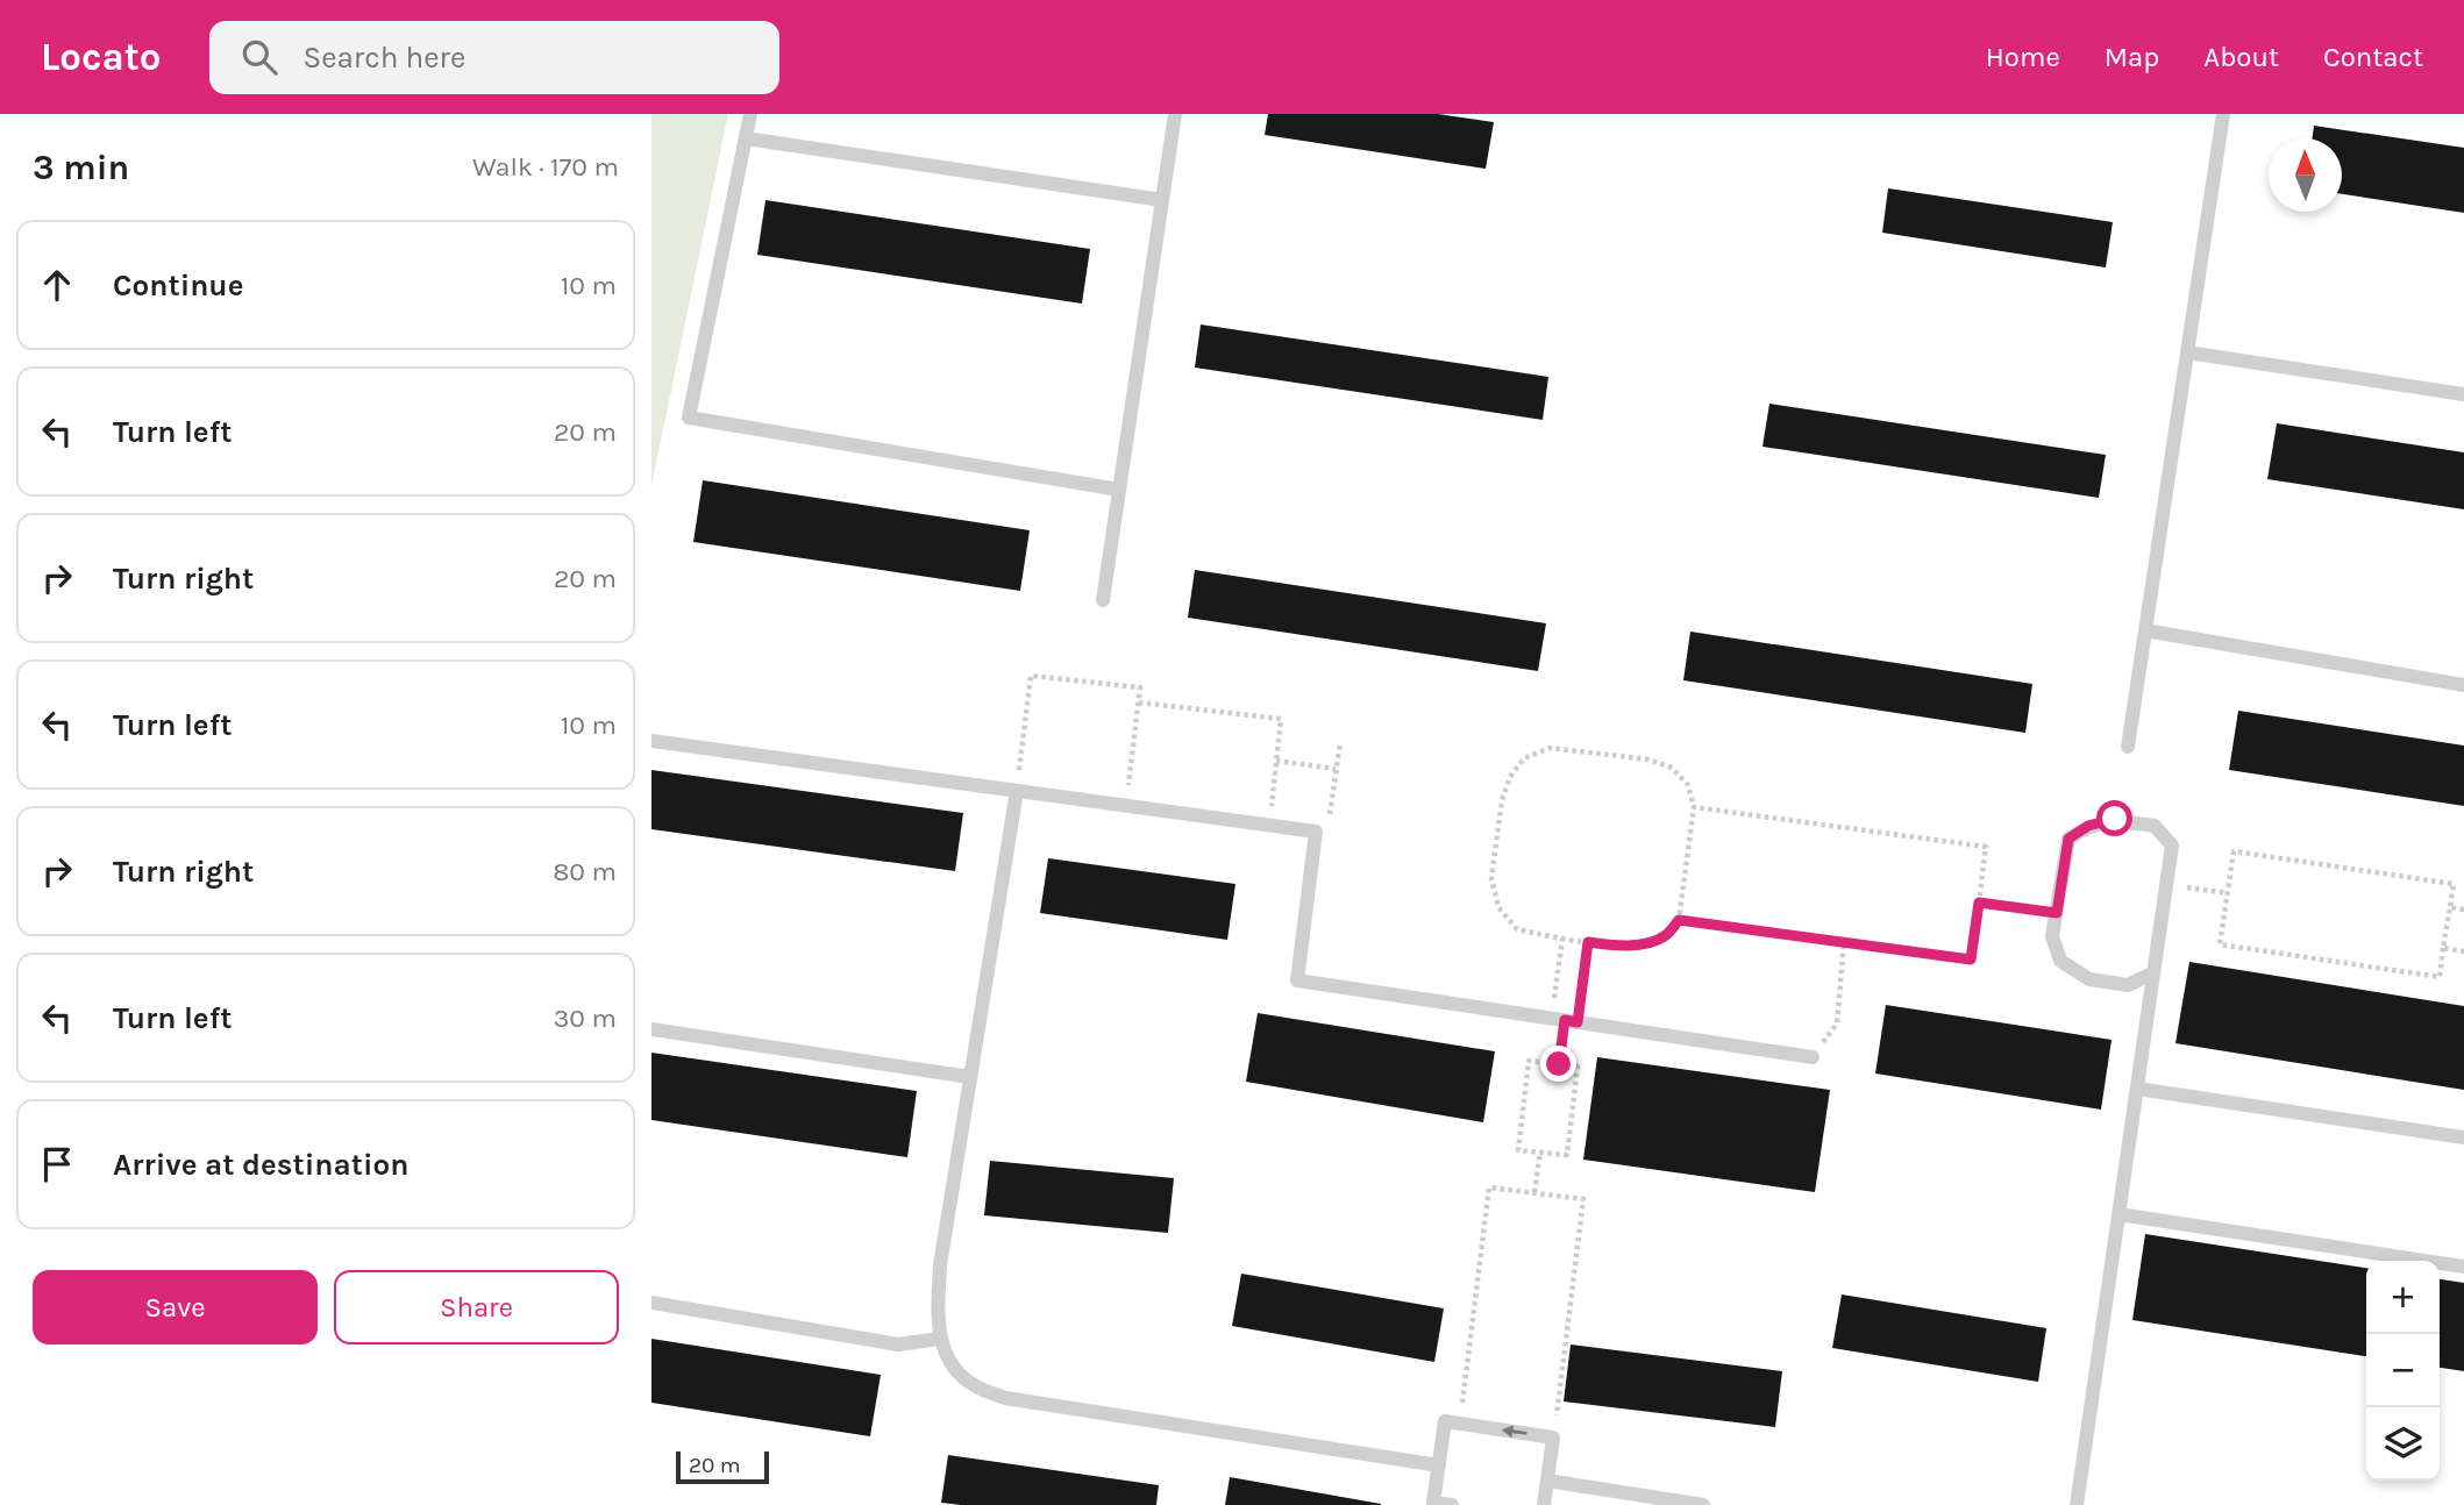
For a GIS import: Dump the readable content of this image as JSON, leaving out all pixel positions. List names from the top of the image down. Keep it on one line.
{"scale_bar":"20 m","north":"top","page":{"header":"Locato","search":"Search here","nav":["Home","Map","About","Contact"],"heading":["3 min","Walk · 170 m"],"list":[["Continue","10 m"],["Turn left","20 m"],["Turn right","20 m"],["Turn left","10 m"],["Turn right","80 m"],["Turn left","30 m"],"Arrive at destination"],"buttons":["Save","Share"],"map_buttons":["+","−"],"scale":"20 m"}}
